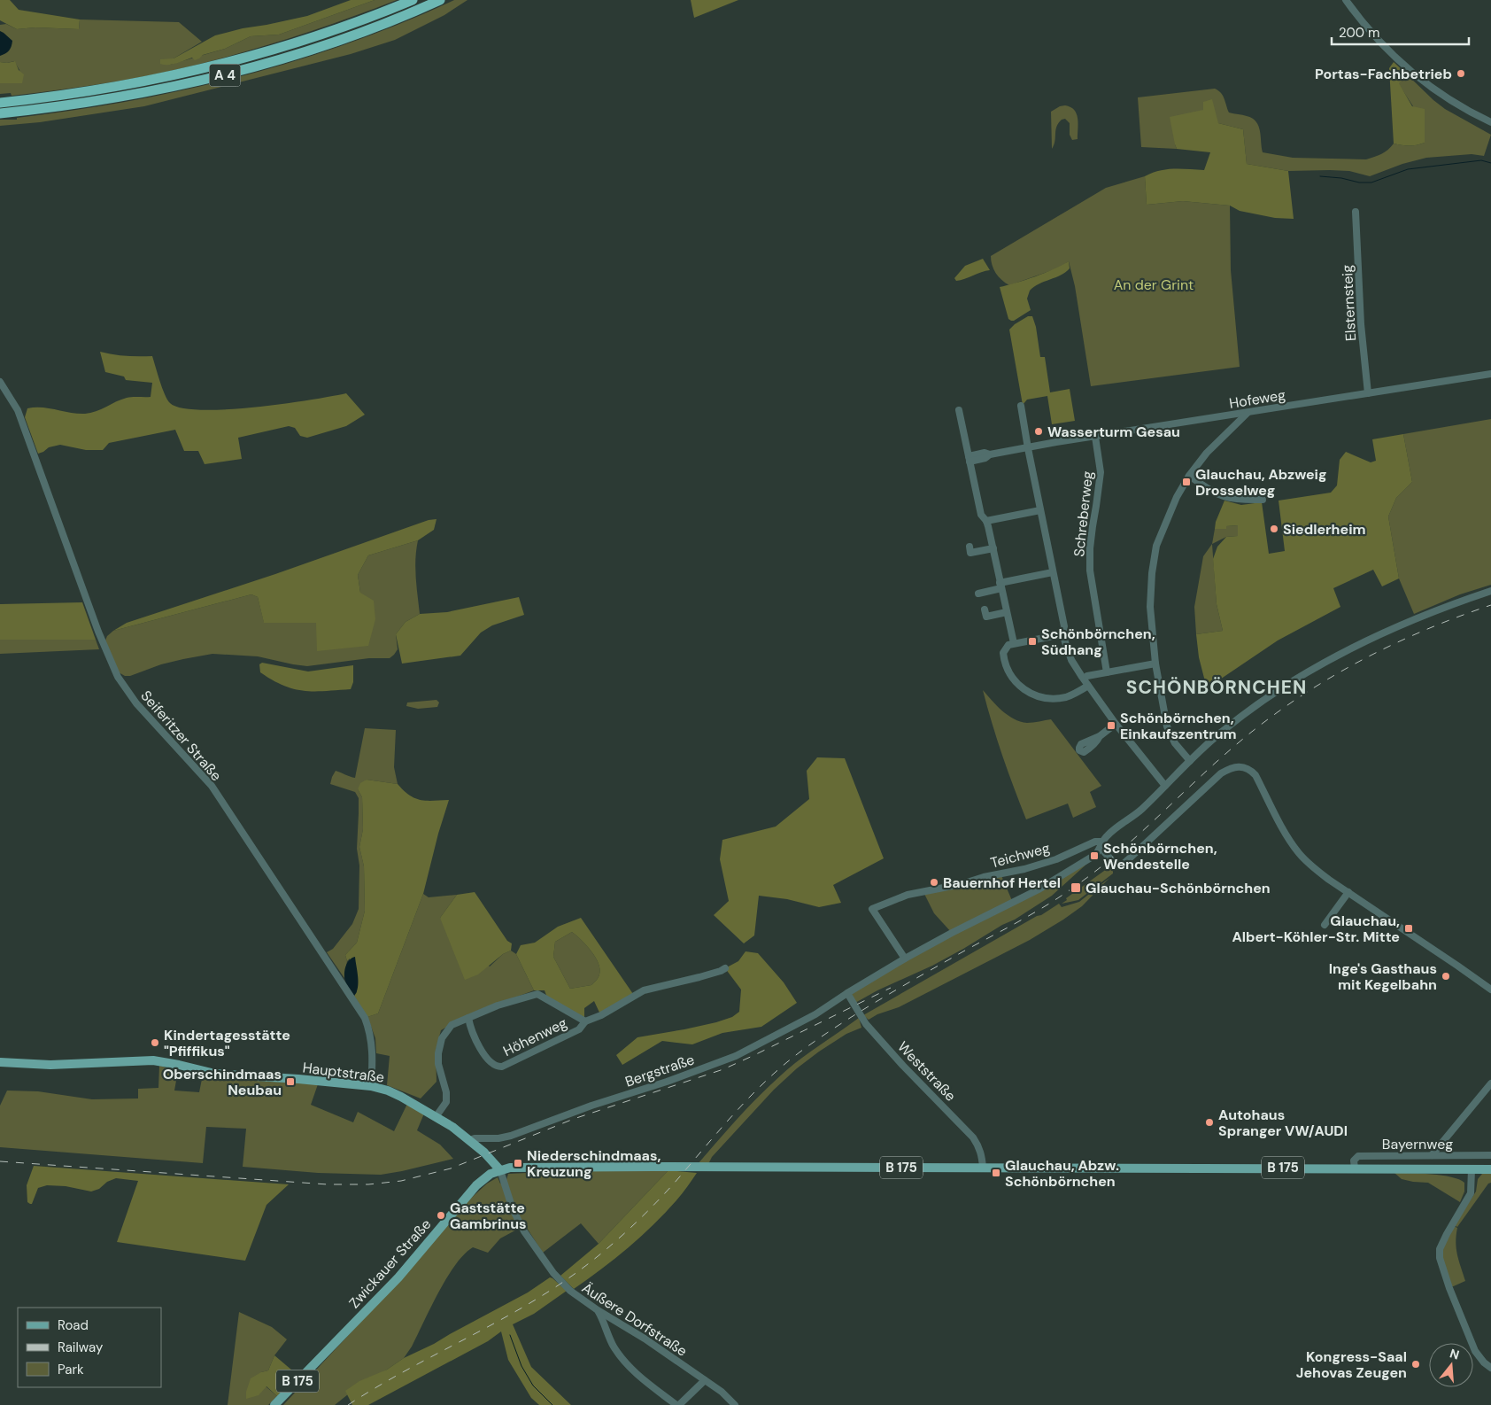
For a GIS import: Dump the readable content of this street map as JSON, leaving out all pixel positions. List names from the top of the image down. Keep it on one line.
{"streets":{"highway":["A 4"],"main road":["Hauptstraße","B 175","Zwickauer Straße"],"street":["Elsternsteig","Hofeweg","Schreberweg","Seiferitzer Straße","Teichweg","Höhenweg","Bergstraße","Weststraße","Bayernweg","Äußere Dorfstraße"]},"crossings":[["Elsternsteig","Hofeweg"],["Hofeweg","Schreberweg"],["Seiferitzer Straße","Hauptstraße"],["Teichweg","Bergstraße"],["Bergstraße","Weststraße"],["Bergstraße","Hauptstraße"],["Weststraße","B 175"],["Weststraße","Zwickauer Straße"],["Hauptstraße","Zwickauer Straße"],["Hauptstraße","Äußere Dorfstraße"],["Bayernweg","B 175"],["B 175","Zwickauer Straße"],["Zwickauer Straße","Äußere Dorfstraße"]],"districts":["SCHÖNBÖRNCHEN"],"parks":["An der Grint"],"places":{"other":["Portas-Fachbetrieb","Wasserturm Gesau","Siedlerheim","Bauernhof Hertel","Inge's Gasthaus mit Kegelbahn","Kindertagesstätte \"Pfiffikus\"","Autohaus Spranger VW/AUDI","Gaststätte Gambrinus","Kongress-Saal Jehovas Zeugen"],"transit":["Glauchau, Abzweig Drosselweg","Schönbörnchen, Südhang","Schönbörnchen, Einkaufszentrum","Schönbörnchen, Wendestelle","Glauchau-Schönbörnchen","Glauchau, Albert-Köhler-Str. Mitte","Oberschindmaas Neubau","Niederschindmaas, Kreuzung","Glauchau, Abzw. Schönbörnchen"]},"legend":["Road","Railway","Park"],"scale_bar":"200 m","north":"top"}
